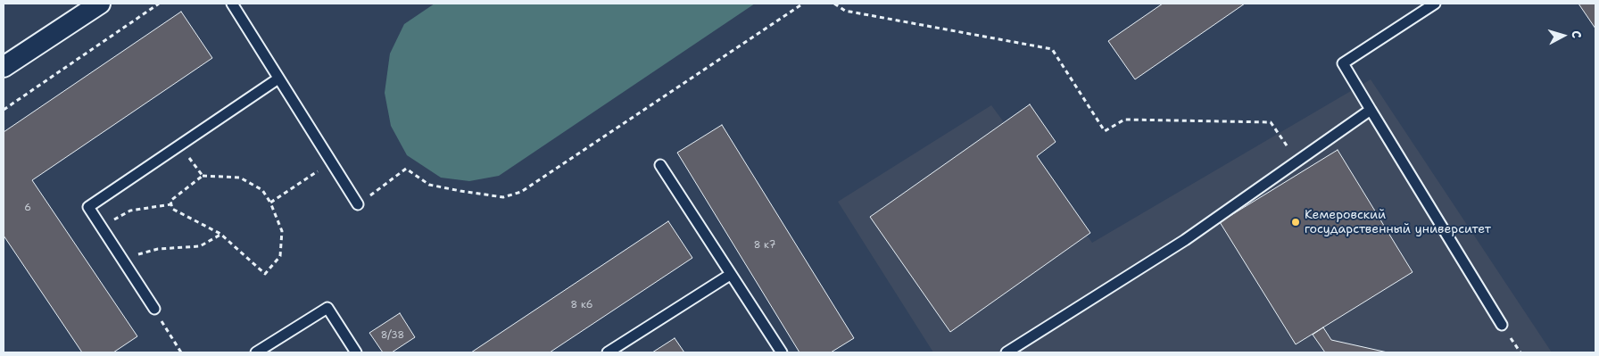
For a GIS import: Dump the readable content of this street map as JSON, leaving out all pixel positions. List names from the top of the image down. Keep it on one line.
{"places":["Кемеровский государственный университет"],"house_numbers":["6","8 к7","8 к6","8/38"],"north":"right"}
